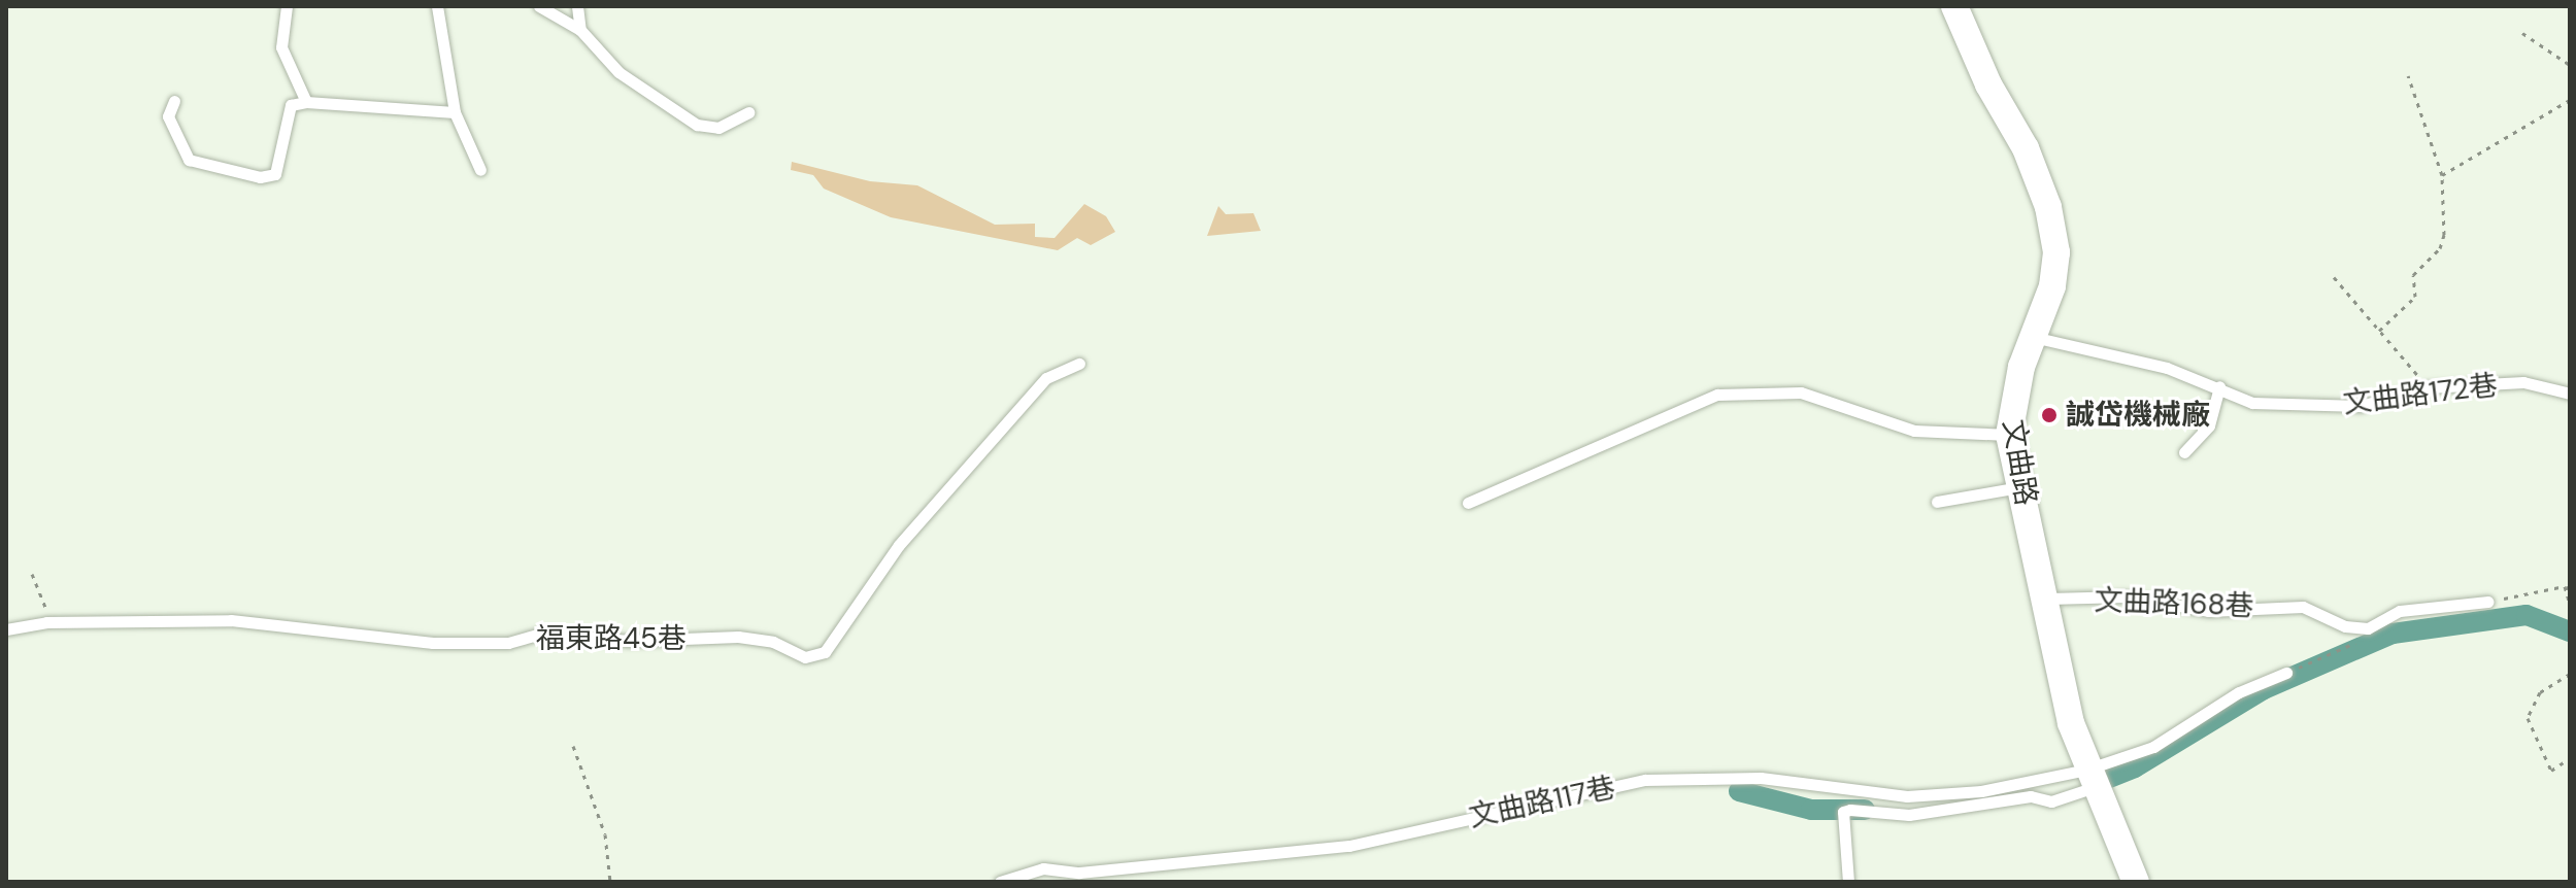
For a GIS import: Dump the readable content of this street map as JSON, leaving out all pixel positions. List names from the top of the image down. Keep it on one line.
{"streets":{"street":["文曲路"],"lane":["文曲路172巷","文曲路168巷","福東路45巷","文曲路117巷"]},"crossings":[["文曲路172巷","文曲路"],["文曲路","文曲路168巷"],["文曲路","文曲路117巷"]],"places":["誠岱機械廠"]}
